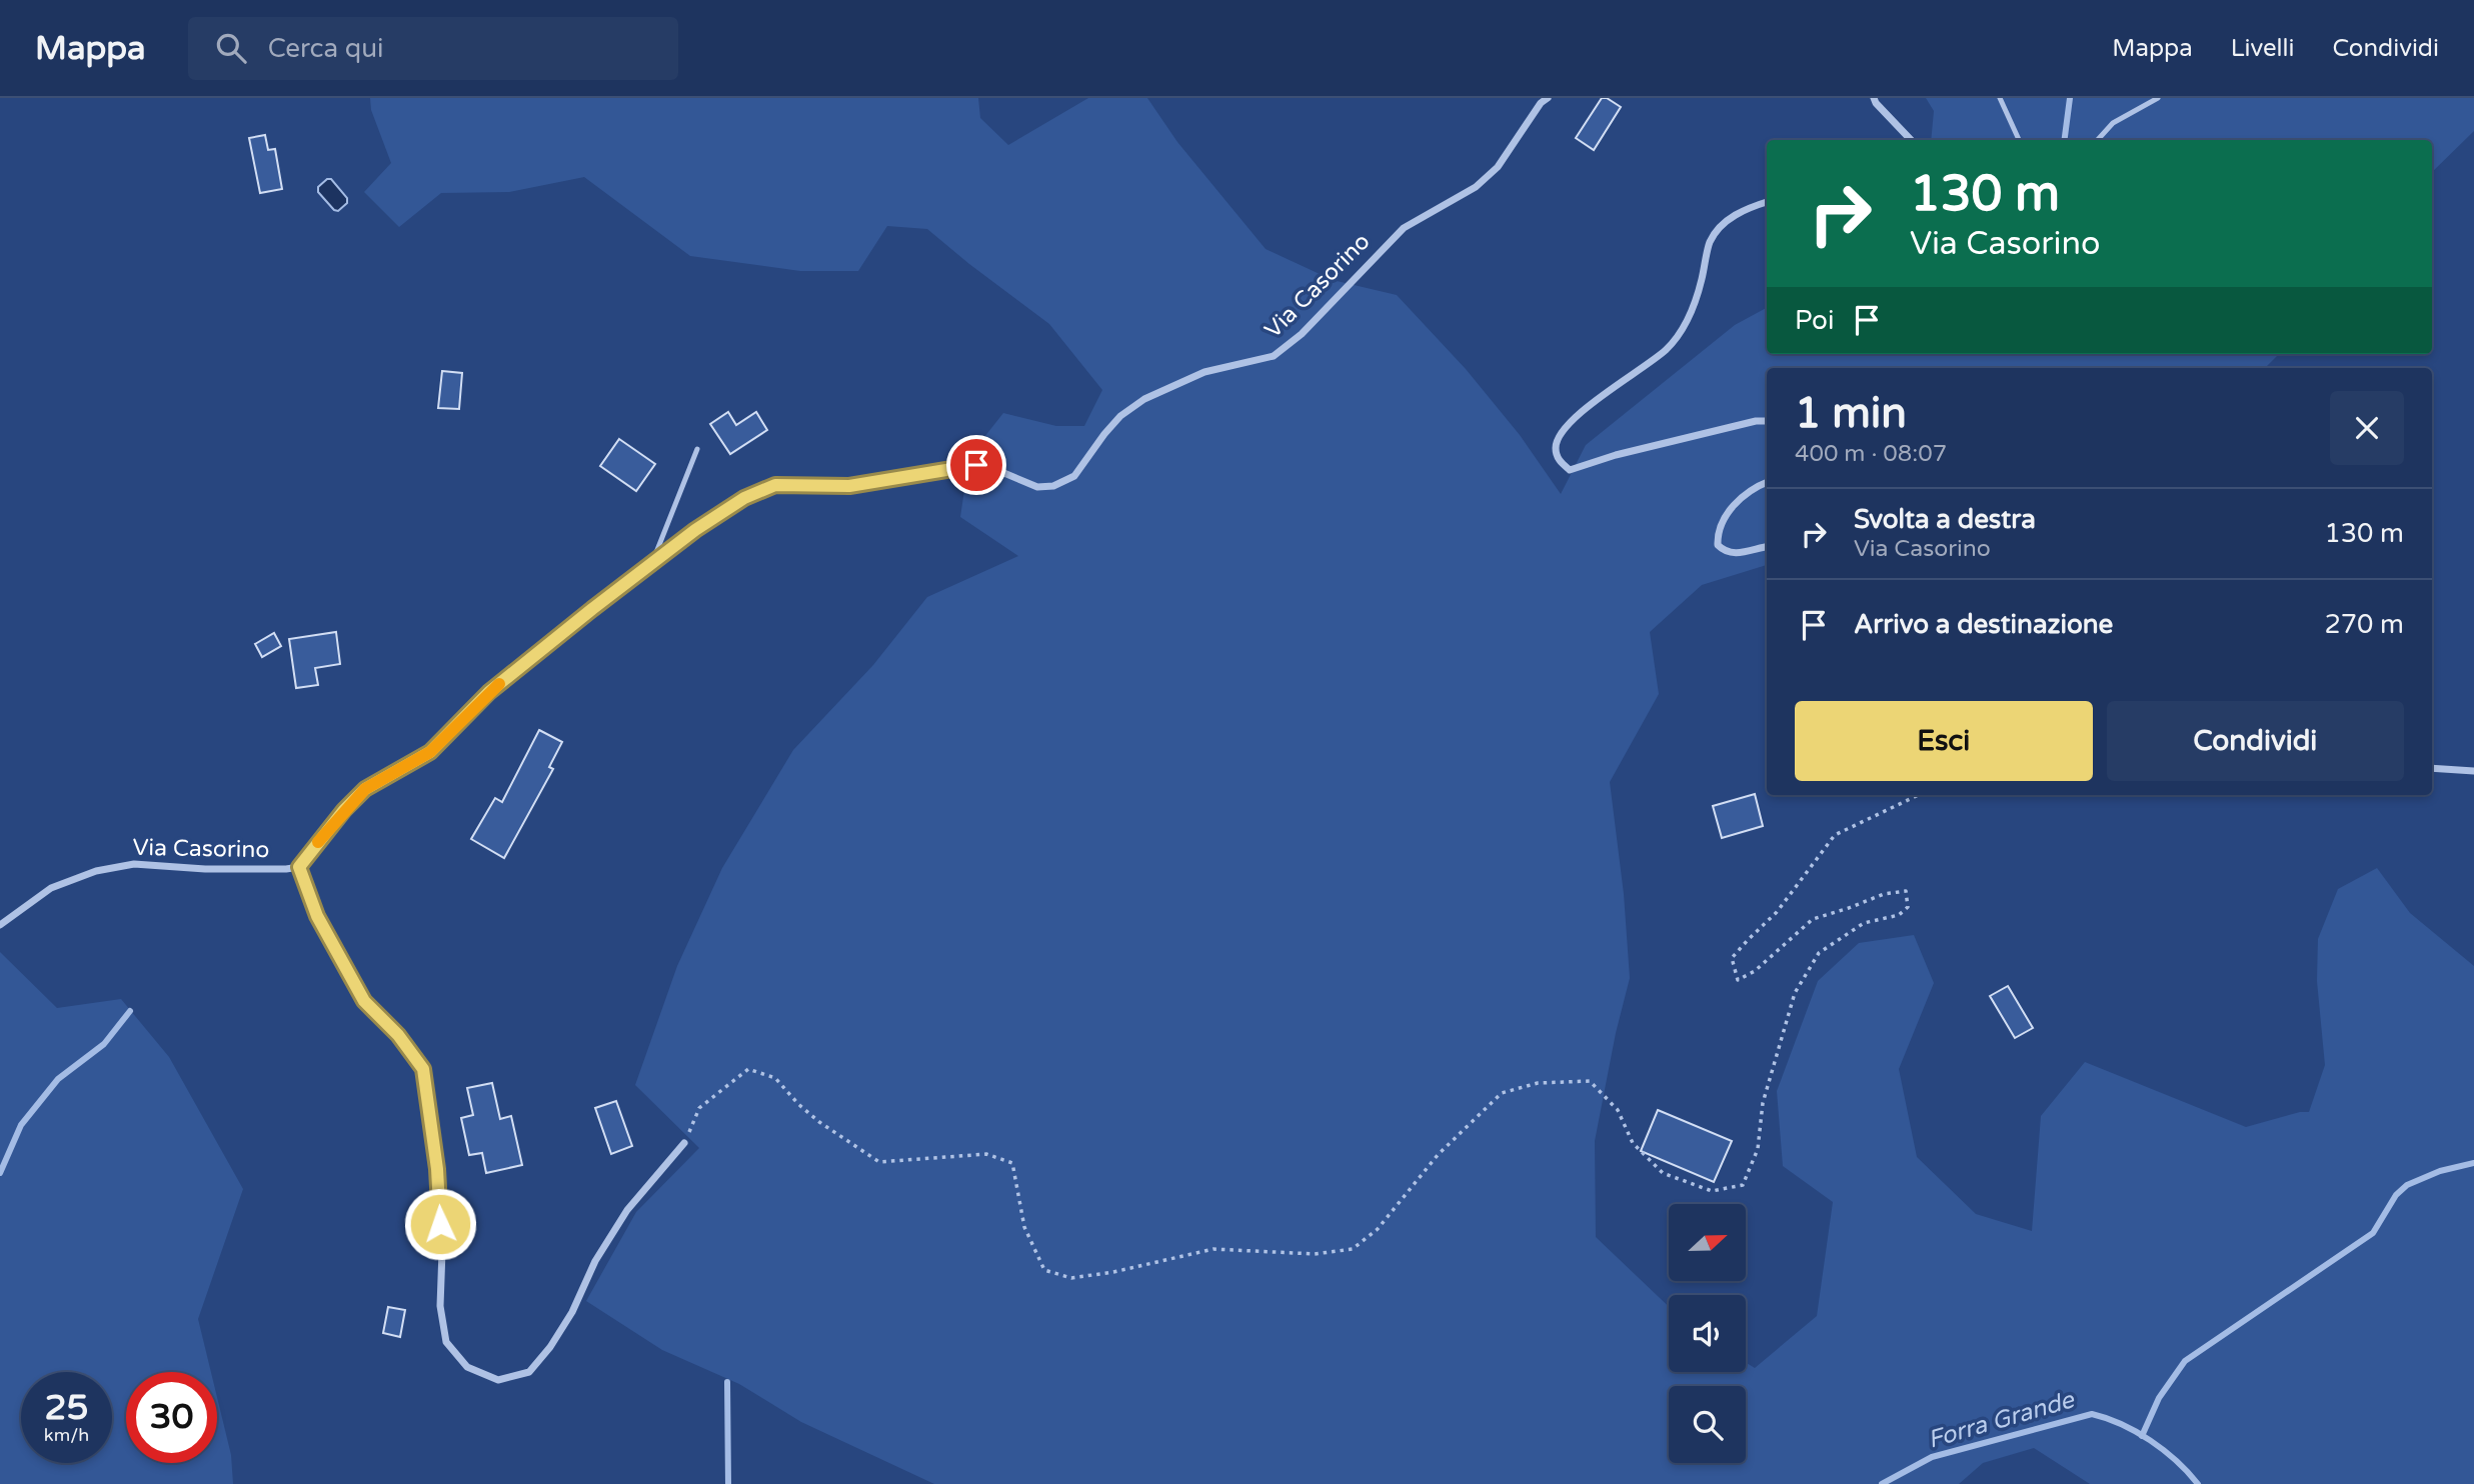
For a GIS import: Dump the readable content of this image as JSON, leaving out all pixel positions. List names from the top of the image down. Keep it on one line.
{"streets":{"street":["Via Casorino"]},"water":["Forra Grande"],"north":"right","page":{"header":"Mappa","search":"Cerca qui","nav":["Mappa","Livelli","Condividi"],"turn":["130 m","Via Casorino"],"then":"Poi","heading":["1 min","400 m · 08:07"],"list":[{"name":"Svolta a destra","note":"Via Casorino","value":"130 m"},{"name":"Arrivo a destinazione","value":"270 m"}],"buttons":["Esci","Condividi"],"speed":"25 km/h","limit":"30"}}
